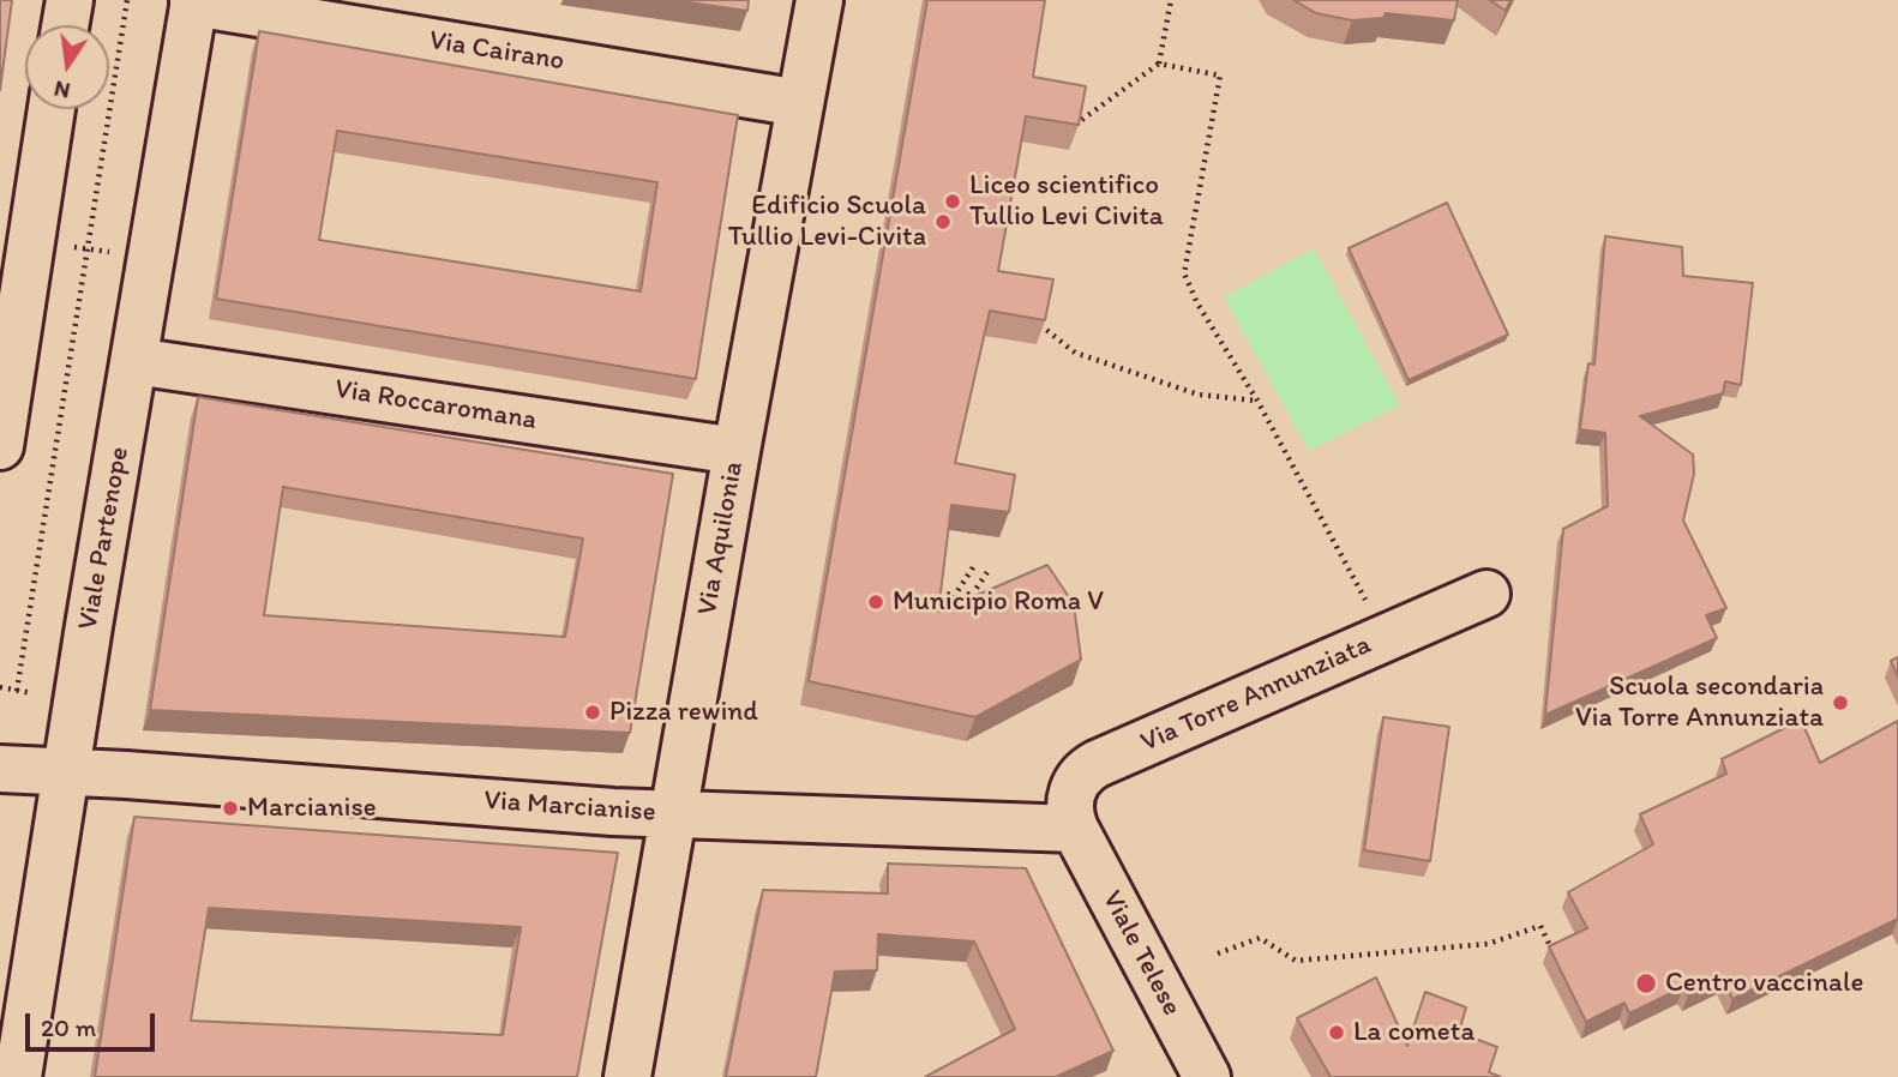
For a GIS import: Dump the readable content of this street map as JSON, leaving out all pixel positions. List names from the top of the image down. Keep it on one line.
{"streets":{"street":["Via Cairano","Via Roccaromana","Viale Partenope","Via Aquilonia","Via Torre Annunziata","Via Marcianise","Viale Telese"]},"crossings":[["Via Cairano","Viale Partenope"],["Via Cairano","Via Aquilonia"],["Via Roccaromana","Viale Partenope"],["Via Roccaromana","Via Aquilonia"],["Viale Partenope","Via Marcianise"],["Via Aquilonia","Via Marcianise"],["Via Torre Annunziata","Via Marcianise"],["Via Torre Annunziata","Viale Telese"],["Via Marcianise","Viale Telese"]],"places":["Liceo scientifico Tullio Levi Civita","Edificio Scuola Tullio Levi-Civita","Municipio Roma V","Scuola secondaria Via Torre Annunziata","Pizza rewind","Marcianise","Centro vaccinale","La cometa"],"scale_bar":"20 m","north":"bottom"}
